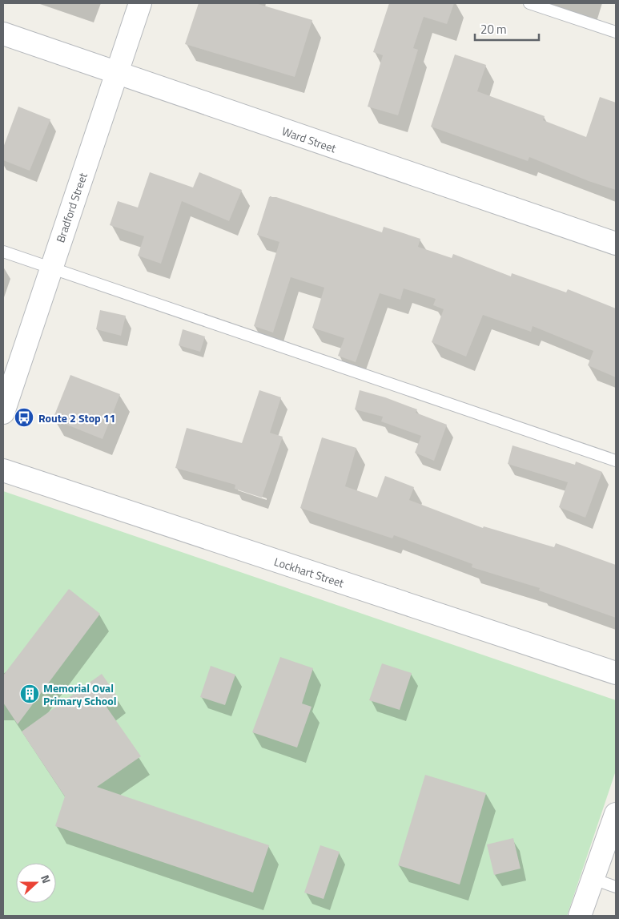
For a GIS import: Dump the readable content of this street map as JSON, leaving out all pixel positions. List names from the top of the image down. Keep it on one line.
{"streets":{"street":["Ward Street","Bradford Street","Lockhart Street"]},"crossings":[["Ward Street","Bradford Street"]],"places":{"bus stop":["Route 2 Stop 11"],"building":["Memorial Oval Primary School"]},"scale_bar":"20 m","north":"right"}
